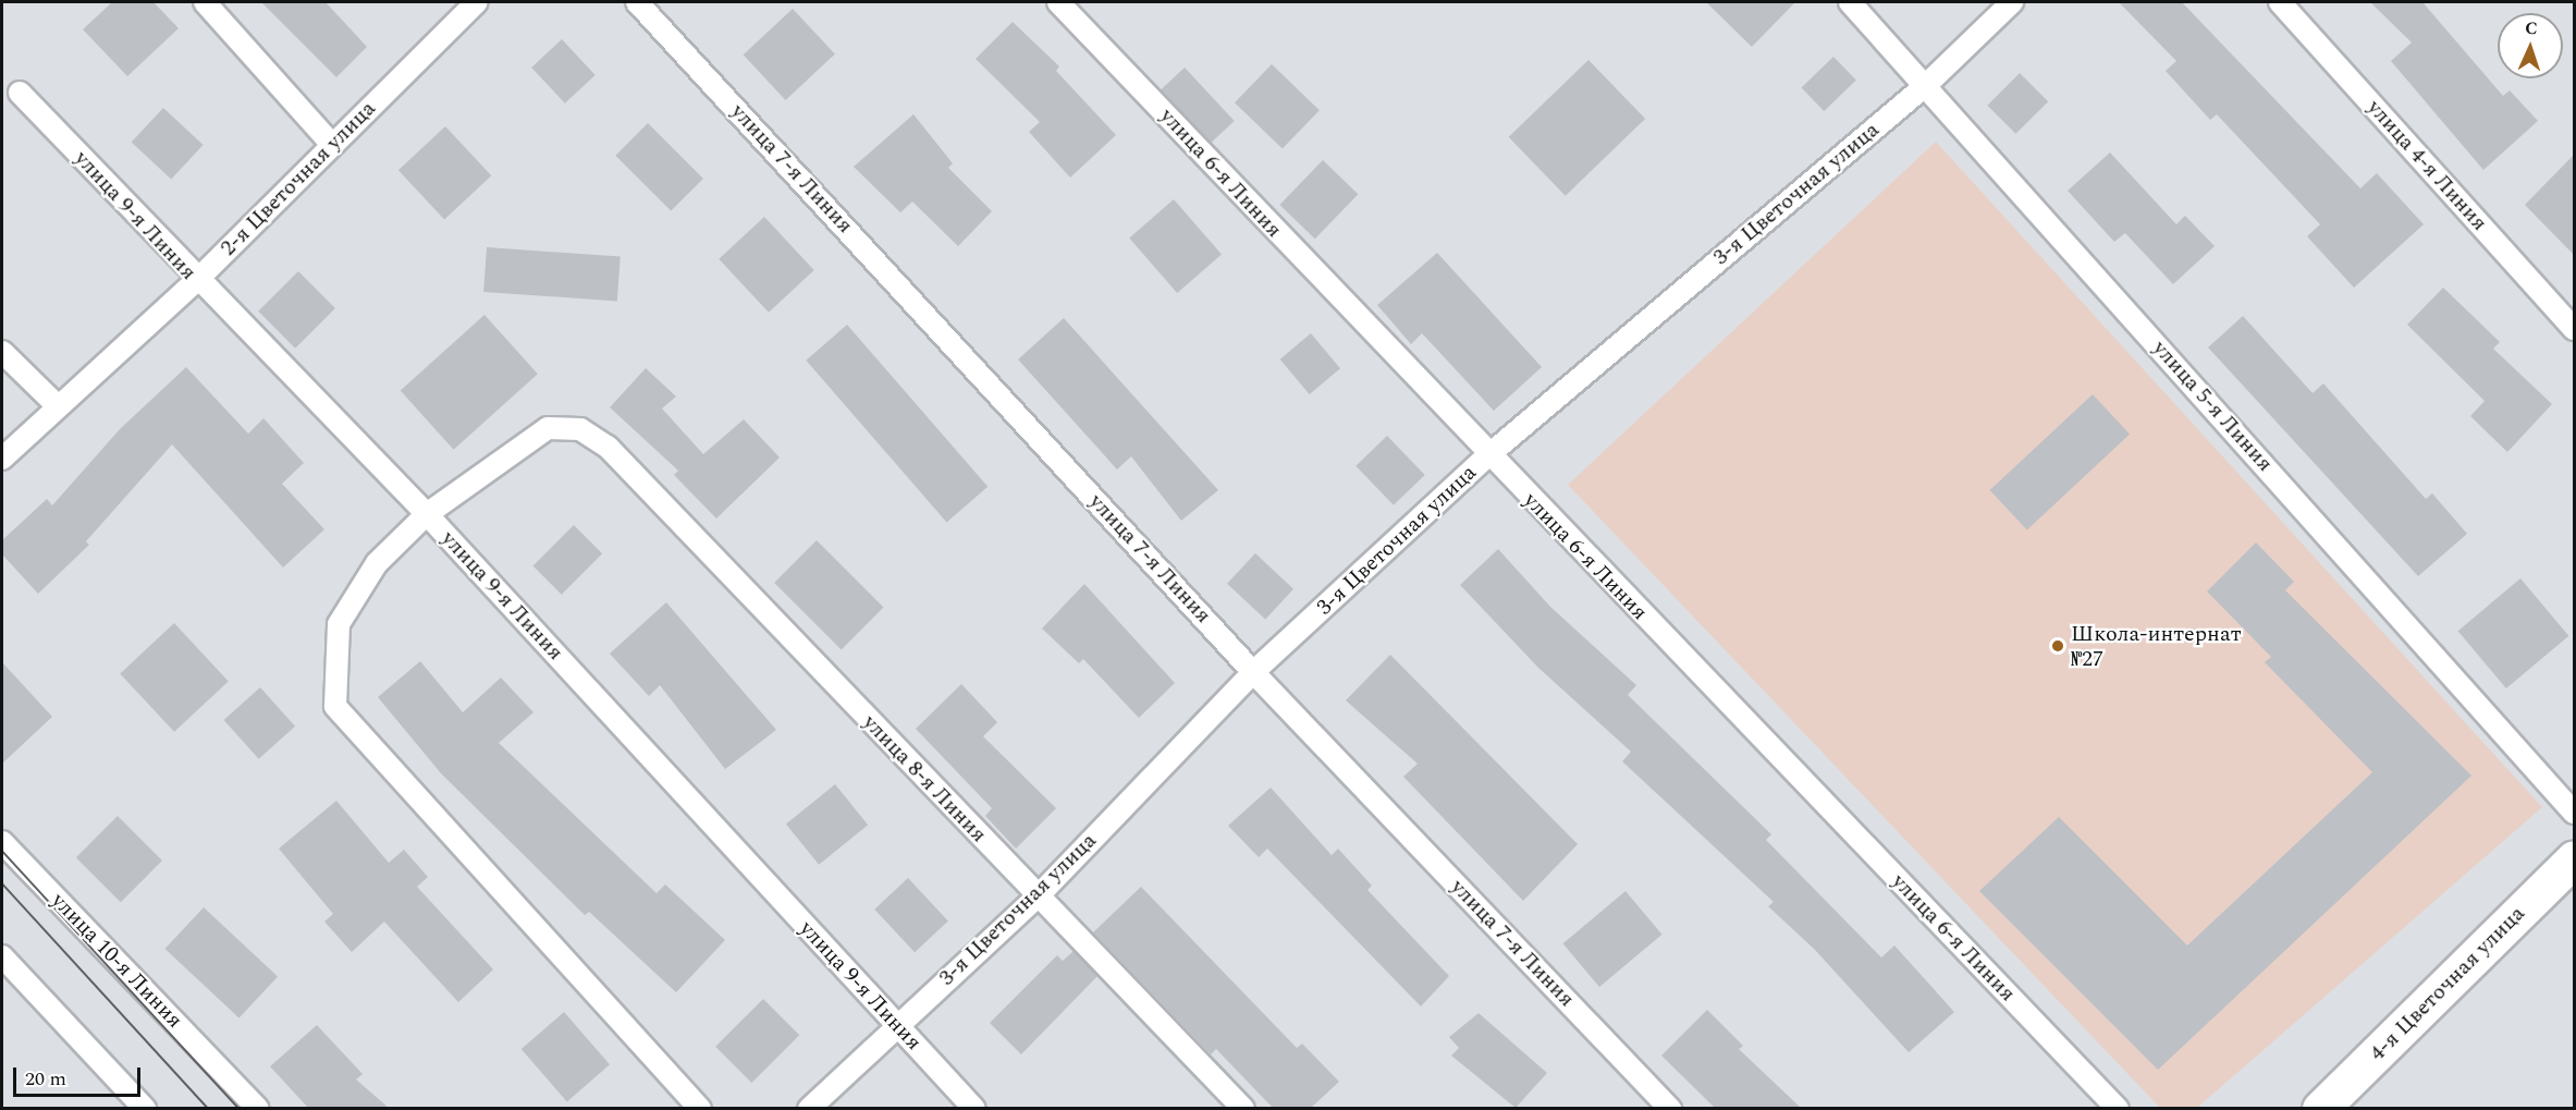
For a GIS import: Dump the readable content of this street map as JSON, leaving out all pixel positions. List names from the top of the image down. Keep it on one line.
{"streets":{"street":["4-я Цветочная улица"],"lane":["улица 4-я Линия","улица 7-я Линия","улица 6-я Линия","2-я Цветочная улица","3-я Цветочная улица","улица 9-я Линия","улица 5-я Линия","улица 8-я Линия","улица 10-я Линия"]},"crossings":[["улица 7-я Линия","3-я Цветочная улица"],["улица 6-я Линия","3-я Цветочная улица"],["2-я Цветочная улица","улица 9-я Линия"],["3-я Цветочная улица","улица 9-я Линия"],["3-я Цветочная улица","улица 5-я Линия"],["3-я Цветочная улица","улица 8-я Линия"],["улица 9-я Линия","улица 8-я Линия"]],"places":["Школа-интернат №27"],"scale_bar":"20 m","north":"top"}
